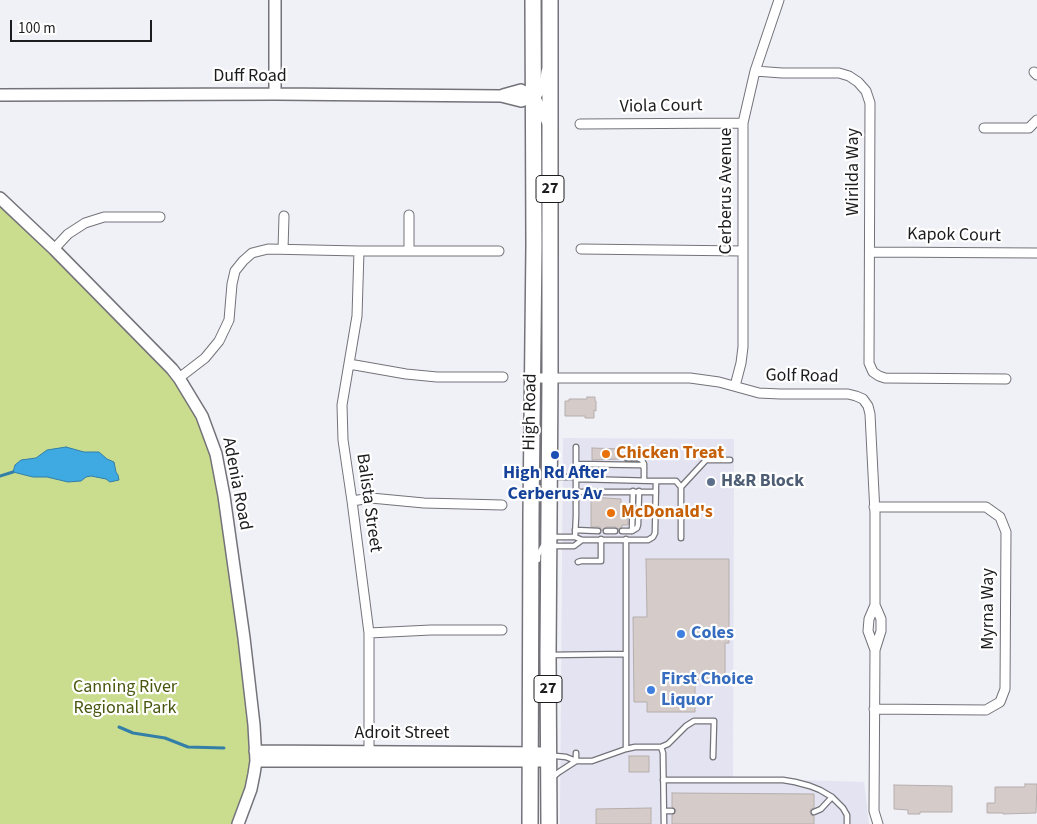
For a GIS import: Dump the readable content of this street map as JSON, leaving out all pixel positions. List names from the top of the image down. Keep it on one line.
{"streets":{"main road":["27","High Road"],"street":["Duff Road","Viola Court","Wirilda Way","Cerberus Avenue","Kapok Court","Golf Road","Adenia Road","Balista Street","Myrna Way","Adroit Street"]},"crossings":[["Duff Road","High Road"],["Viola Court","Cerberus Avenue"],["Wirilda Way","Cerberus Avenue"],["Wirilda Way","Kapok Court"],["Cerberus Avenue","Golf Road"],["Golf Road","High Road"],["Golf Road","Myrna Way"],["High Road","Adroit Street"],["Adenia Road","Adroit Street"],["Balista Street","Adroit Street"]],"parks":["Canning River Regional Park"],"places":["Chicken Treat","High Rd After Cerberus Av","H&R Block","McDonald's","Coles","First Choice Liquor"],"scale_bar":"100 m"}
